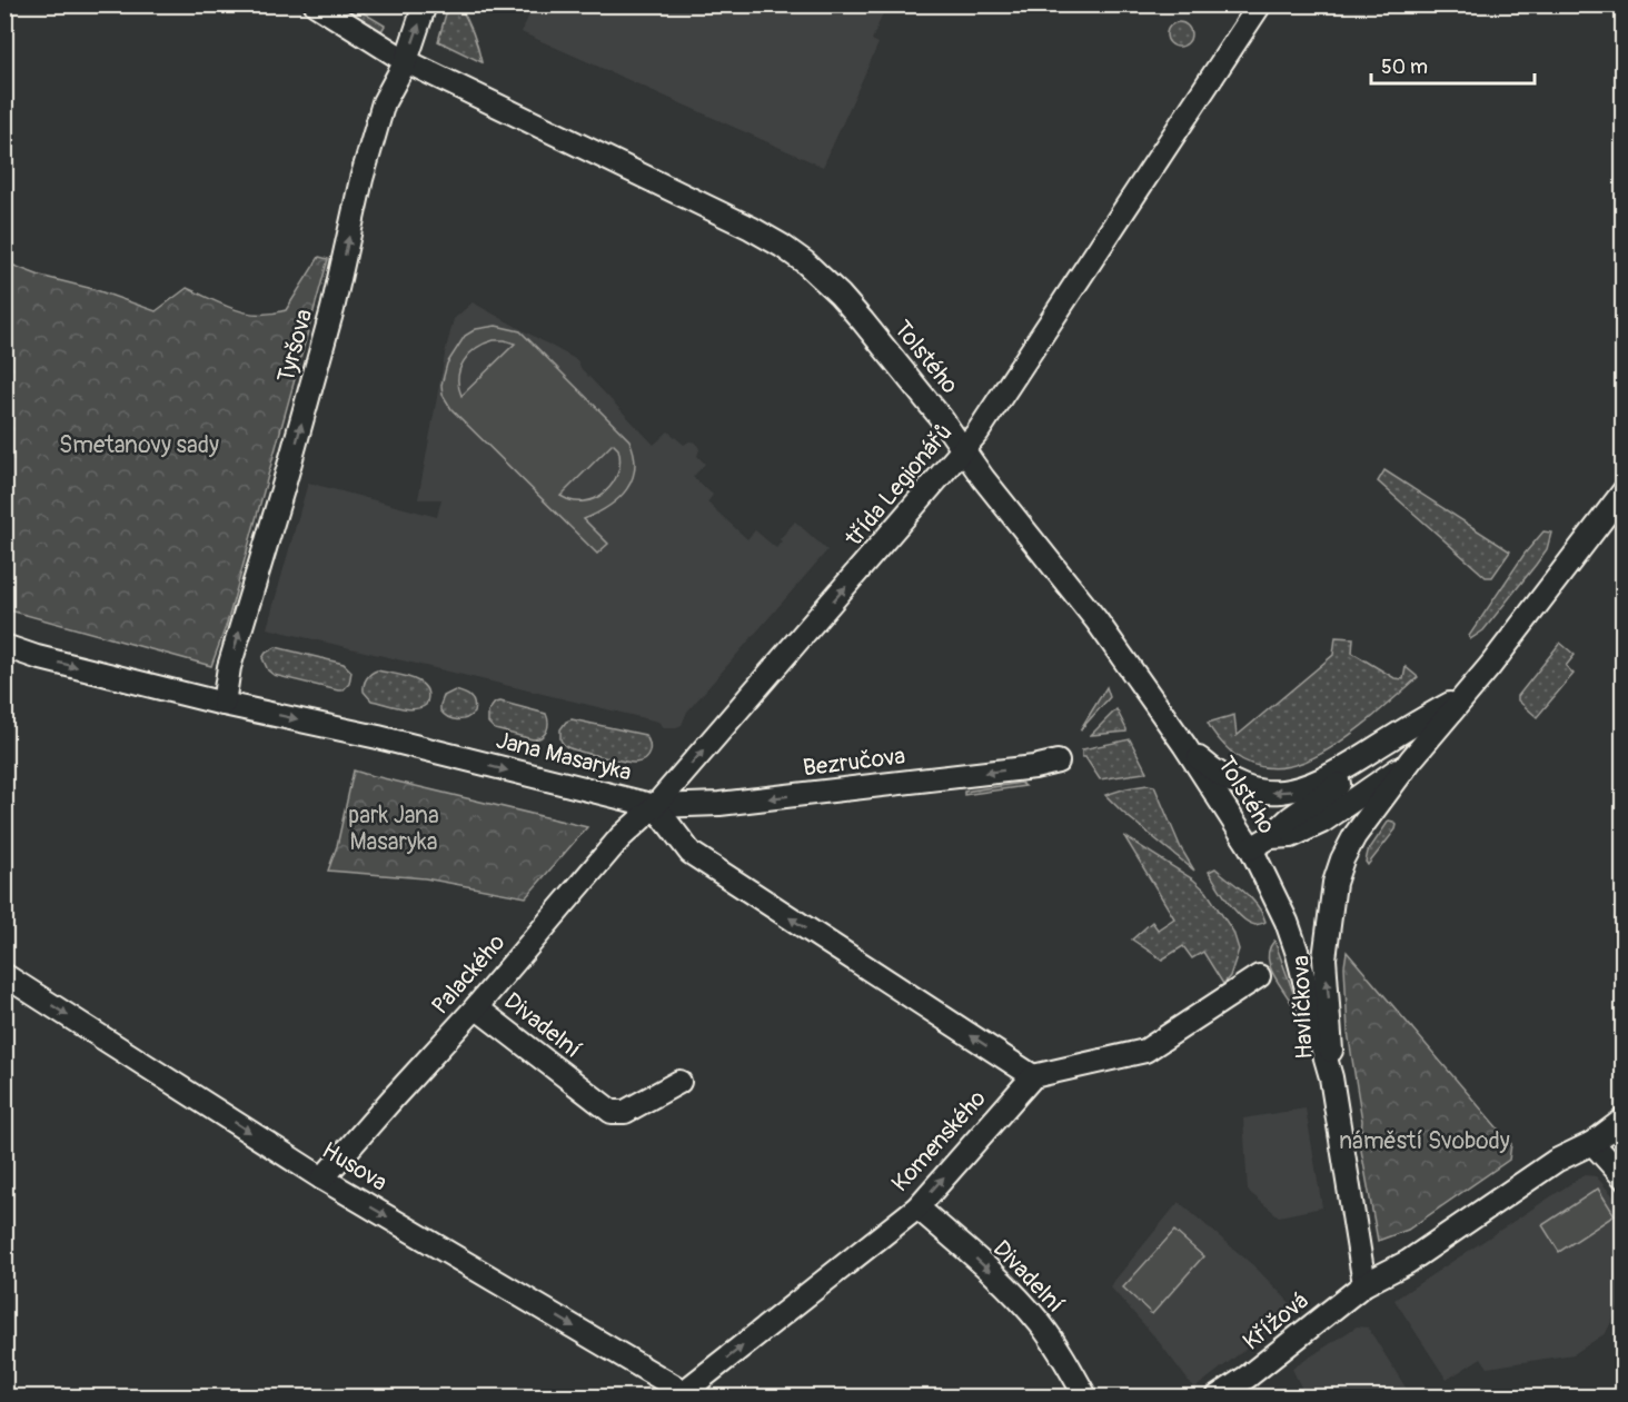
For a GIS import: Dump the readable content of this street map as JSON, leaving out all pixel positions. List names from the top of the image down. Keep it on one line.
{"streets":{"street":["Tyršova","Tolstého","třída Legionářů","Jana Masaryka","Bezručova","Palackého","Havlíčkova","Divadelní","Komenského","Husova","Křížová"]},"crossings":[["Tyršova","Tolstého"],["Tyršova","Jana Masaryka"],["Tolstého","třída Legionářů"],["Tolstého","Havlíčkova"],["třída Legionářů","Jana Masaryka"],["třída Legionářů","Bezručova"],["třída Legionářů","Palackého"],["Jana Masaryka","Bezručova"],["Jana Masaryka","Palackého"],["Jana Masaryka","Komenského"],["Bezručova","Palackého"],["Palackého","Divadelní"],["Palackého","Husova"],["Divadelní","Komenského"],["Komenského","Husova"]],"one_way":["Tyršova","třída Legionářů","Bezručova","Divadelní","Komenského","Husova"],"parks":["Smetanovy sady","park Jana Masaryka","náměstí Svobody"],"scale_bar":"50 m"}
